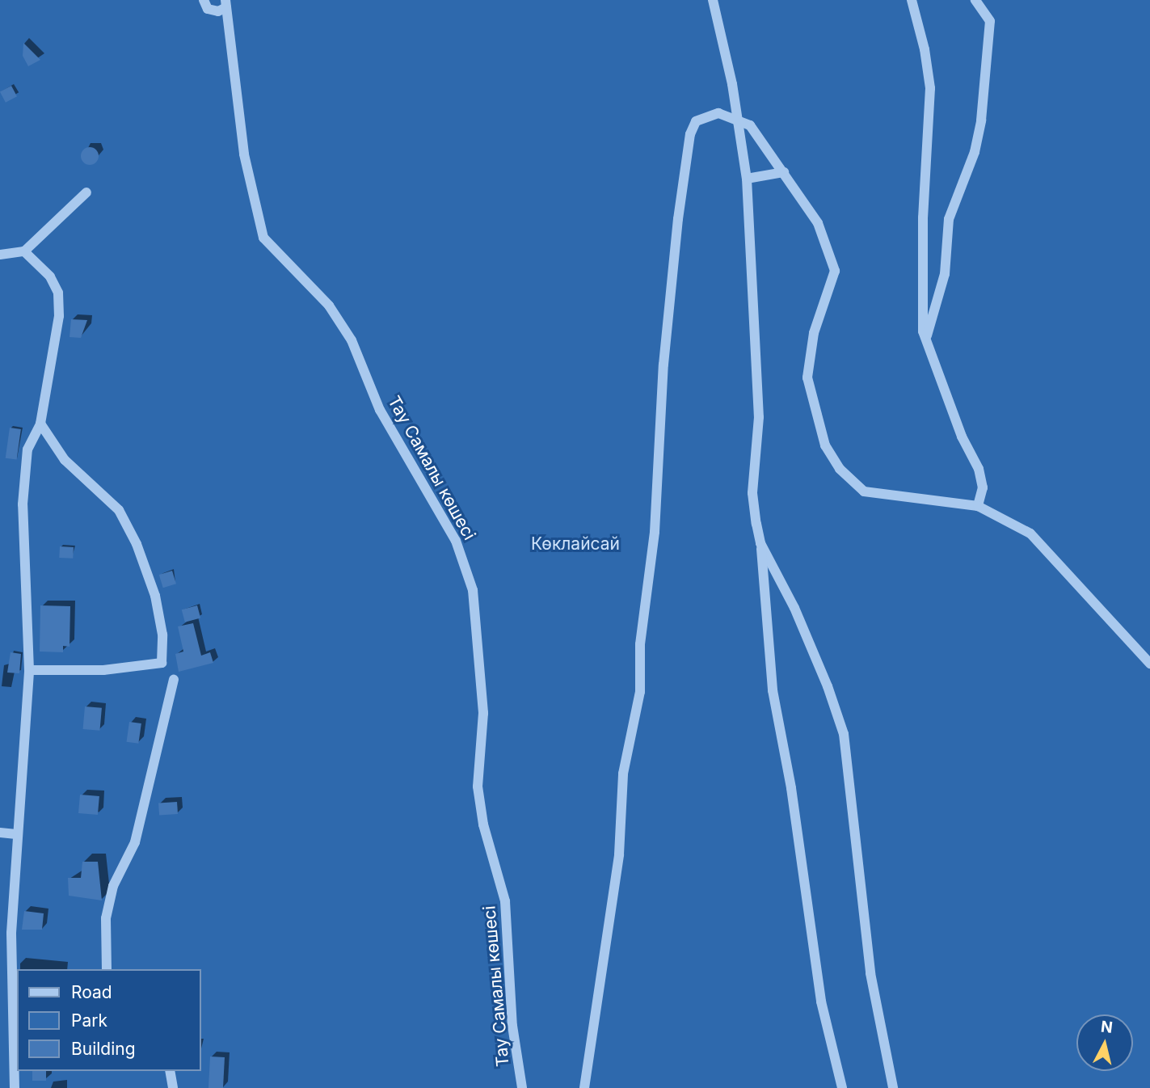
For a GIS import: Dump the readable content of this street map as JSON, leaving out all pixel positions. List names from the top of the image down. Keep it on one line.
{"streets":{"street":["Тау Самалы көшесі"]},"parks":["Көклайсай"],"legend":["Road","Park","Building"],"north":"top"}
